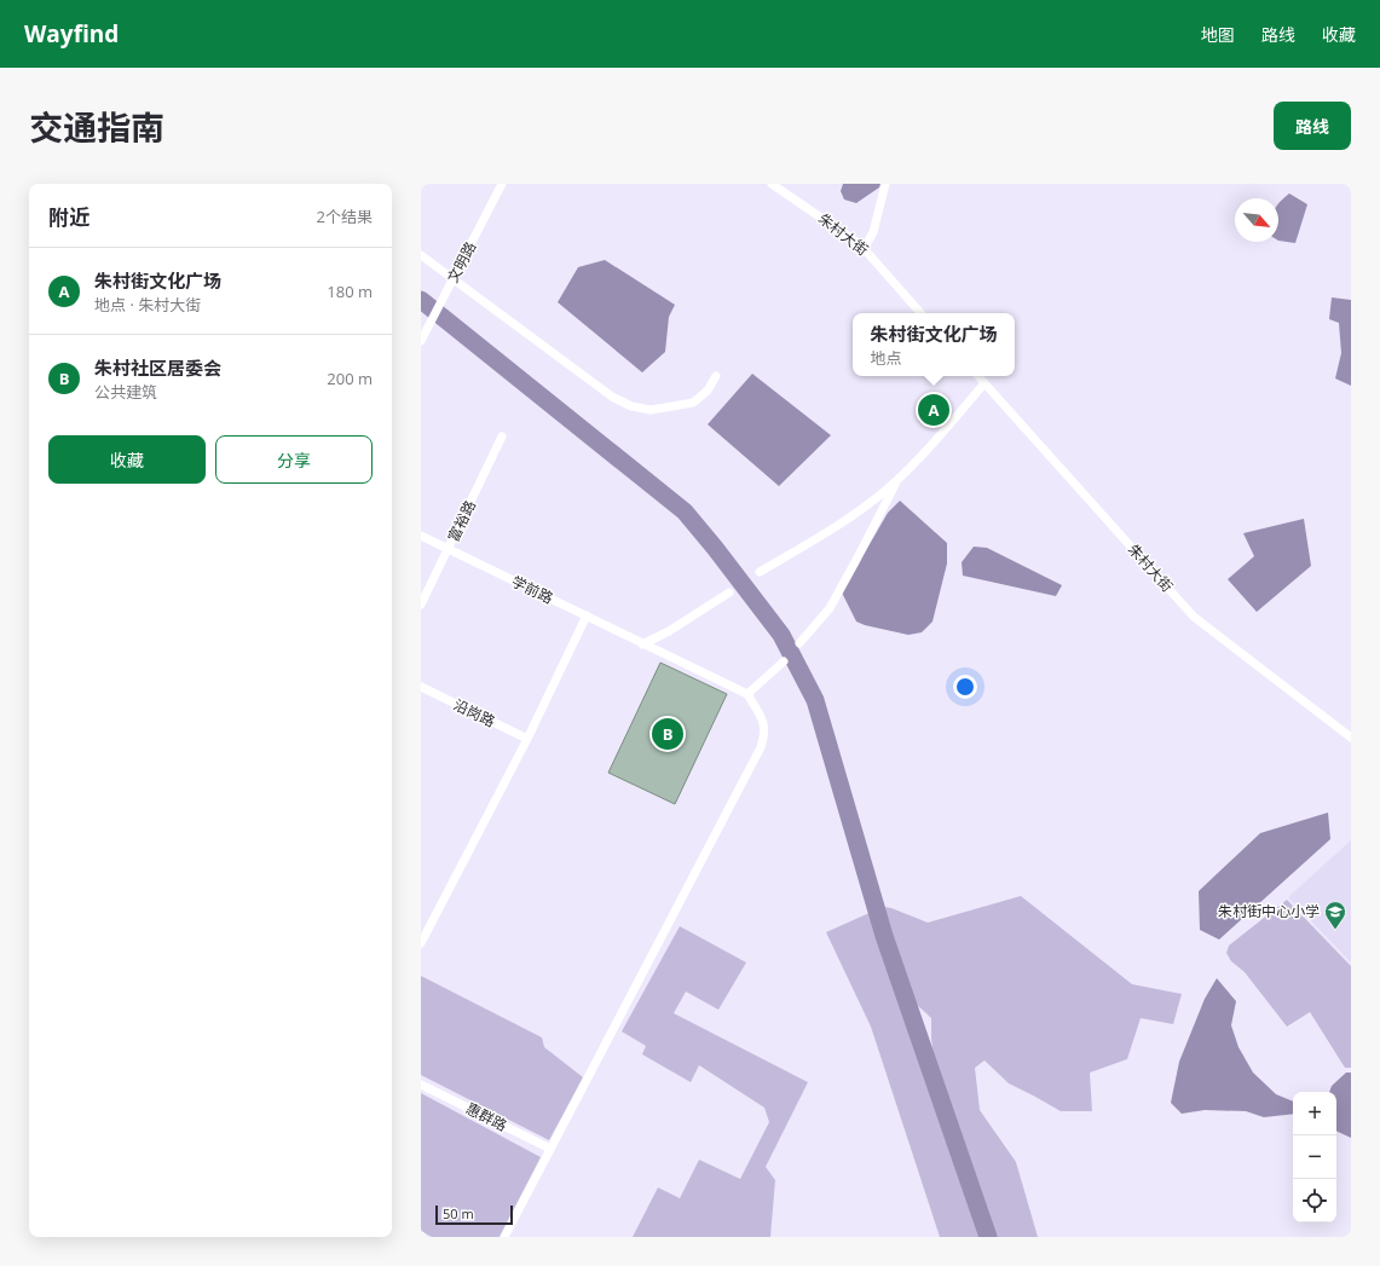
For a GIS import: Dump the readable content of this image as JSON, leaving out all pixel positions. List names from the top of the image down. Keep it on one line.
{"streets":{"street":["朱村大街","文明路","富裕路","学前路","沿岗路","惠群路"]},"crossings":[["富裕路","学前路"]],"places":{"school or university":["朱村街中心小学"]},"scale_bar":"50 m","north":"bottom right","page":{"header":"Wayfind","nav":["地图","路线","收藏"],"title":"交通指南","buttons":["路线",["收藏","分享"]],"heading":["附近","2个结果"],"list":[{"mark":"A","name":"朱村街文化广场","note":"地点 · 朱村大街","value":"180 m"},{"mark":"B","name":"朱村社区居委会","note":"公共建筑","value":"200 m"}],"popup":["朱村街文化广场","地点"],"pins":["A","B"],"map_buttons":["+","−"],"scale":"50 m"}}
